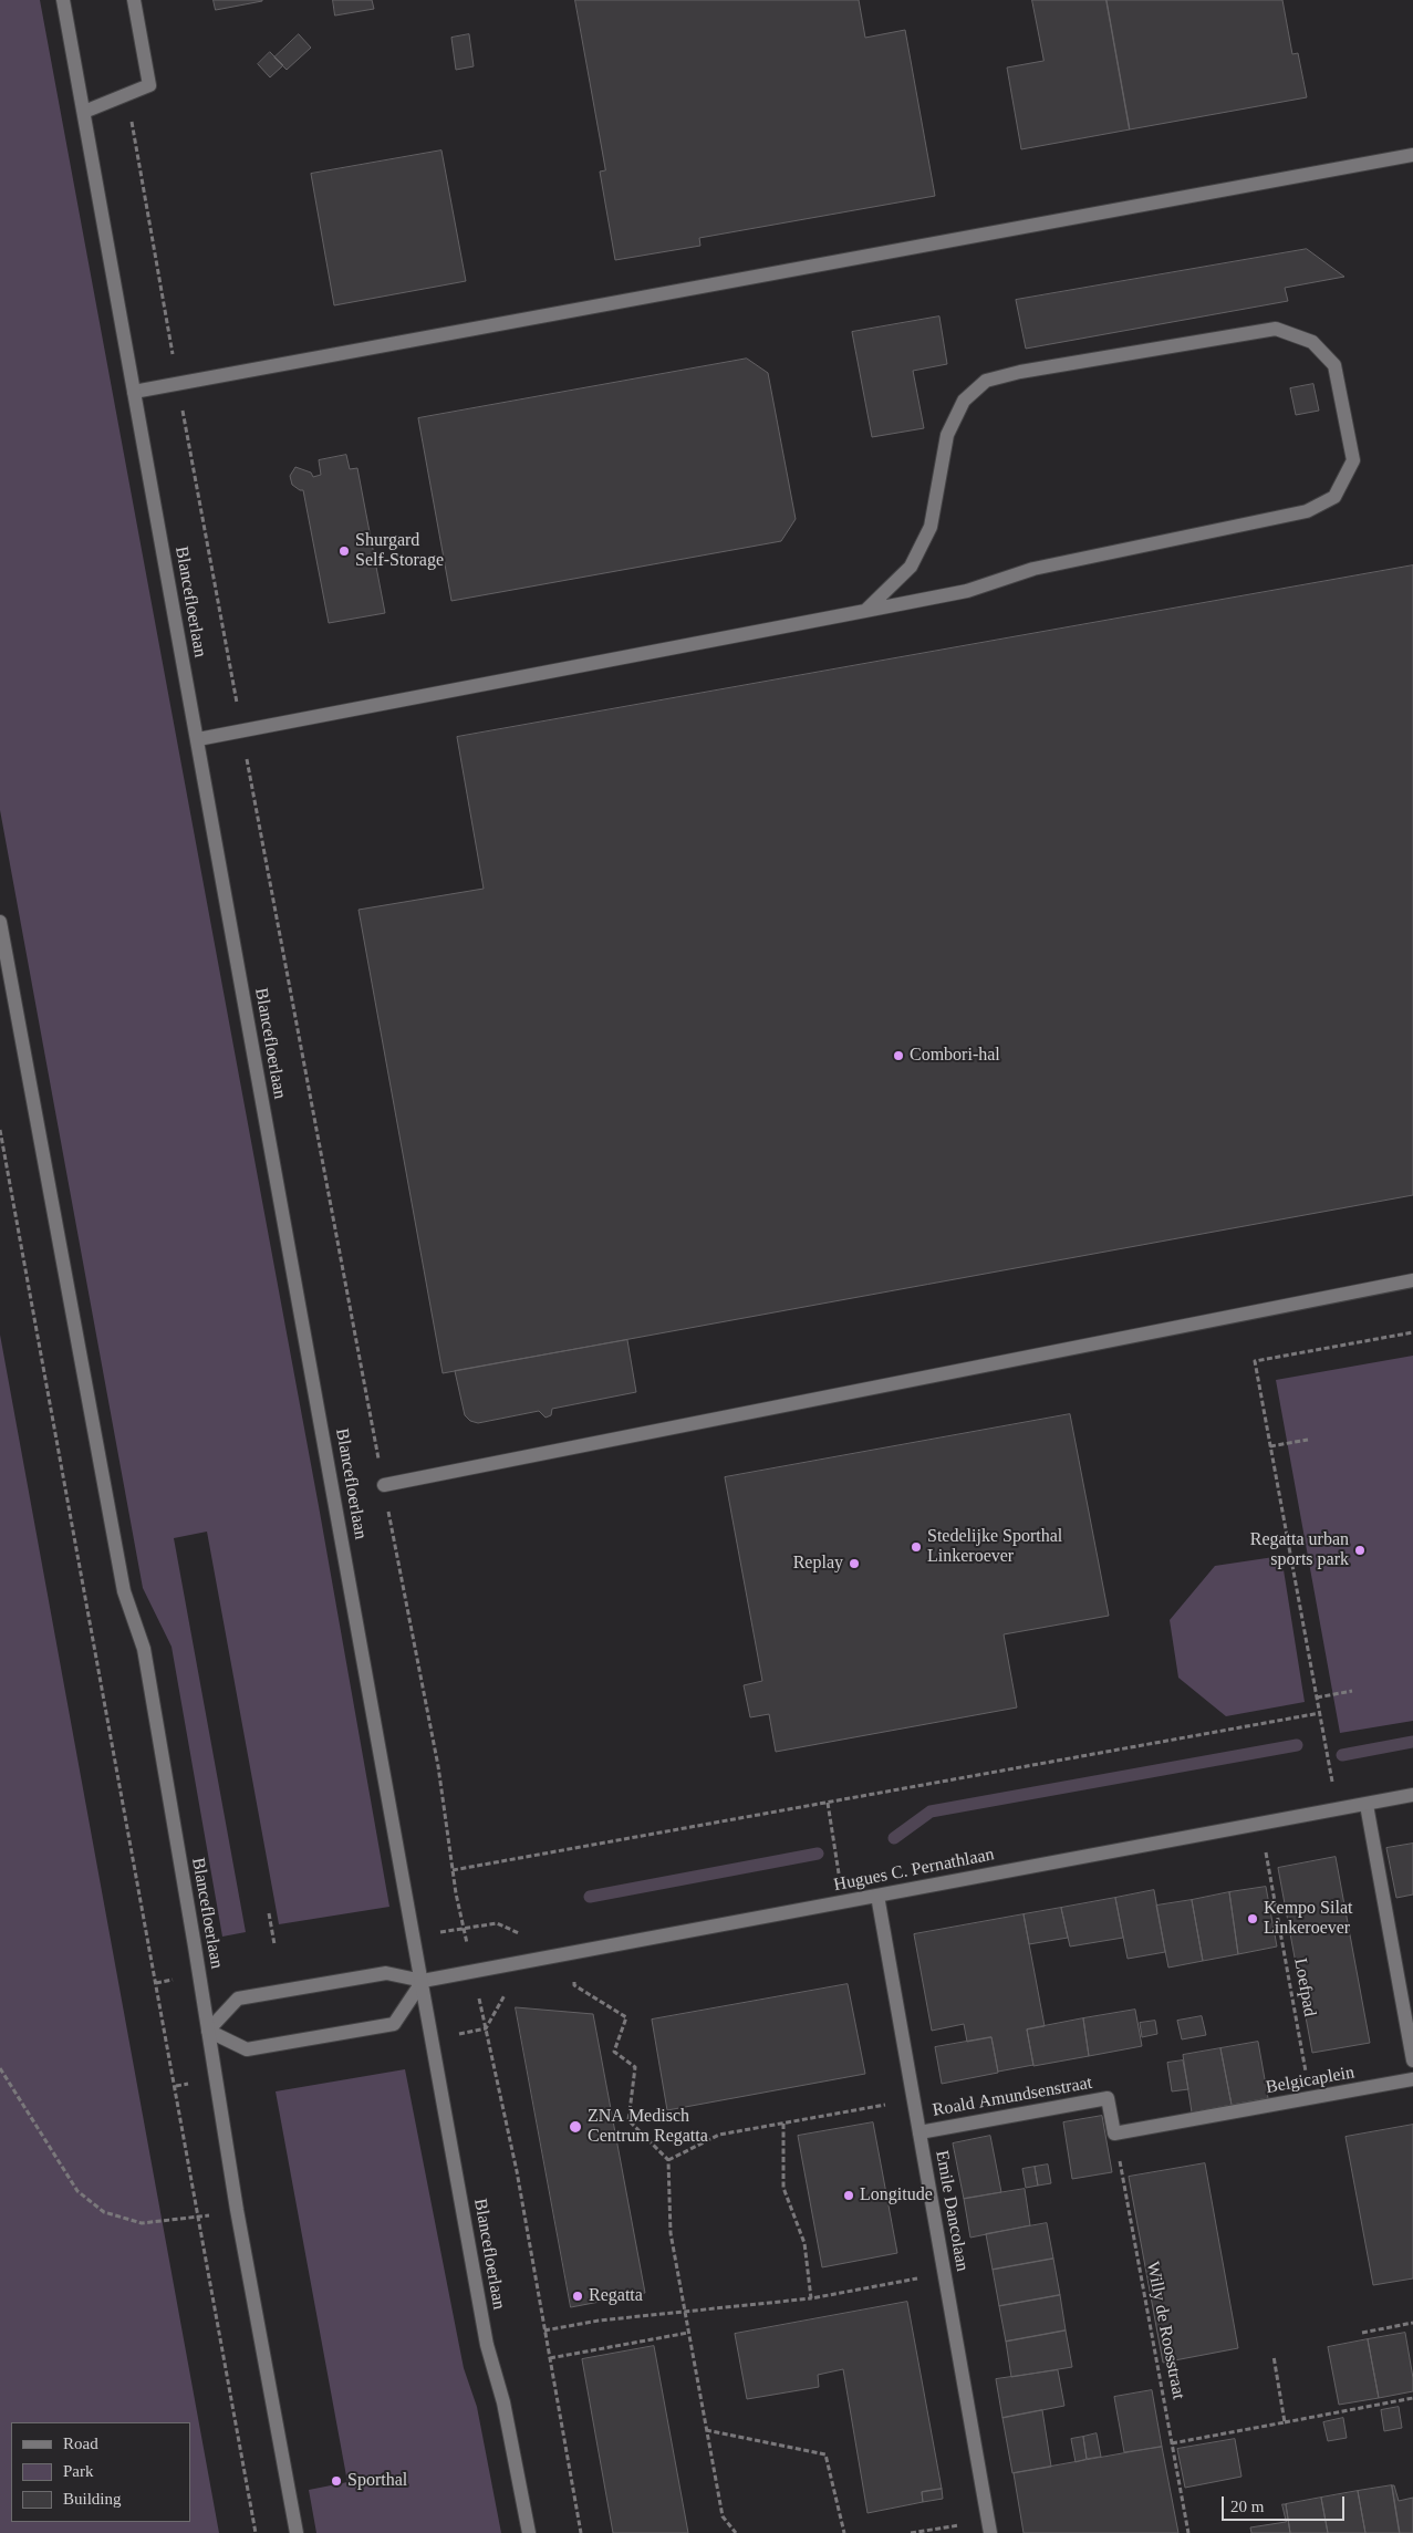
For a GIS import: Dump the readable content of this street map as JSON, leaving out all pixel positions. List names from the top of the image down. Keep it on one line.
{"streets":{"main road":["Blancefloerlaan","Hugues C. Pernathlaan","Belgicaplein","Roald Amundsenstraat","Emile Dancolaan"],"path":["Loefpad","Willy de Roosstraat"]},"crossings":[["Blancefloerlaan","Hugues C. Pernathlaan"],["Hugues C. Pernathlaan","Loefpad"],["Hugues C. Pernathlaan","Emile Dancolaan"],["Belgicaplein","Roald Amundsenstraat"],["Belgicaplein","Willy de Roosstraat"],["Roald Amundsenstraat","Emile Dancolaan"],["Roald Amundsenstraat","Willy de Roosstraat"]],"places":["Shurgard Self-Storage","Combori-hal","Stedelijke Sporthal Linkeroever","Regatta urban sports park","Replay","Kempo Silat Linkeroever","ZNA Medisch Centrum Regatta","Longitude","Regatta","Sporthal"],"legend":["Road","Park","Building"],"scale_bar":"20 m"}
